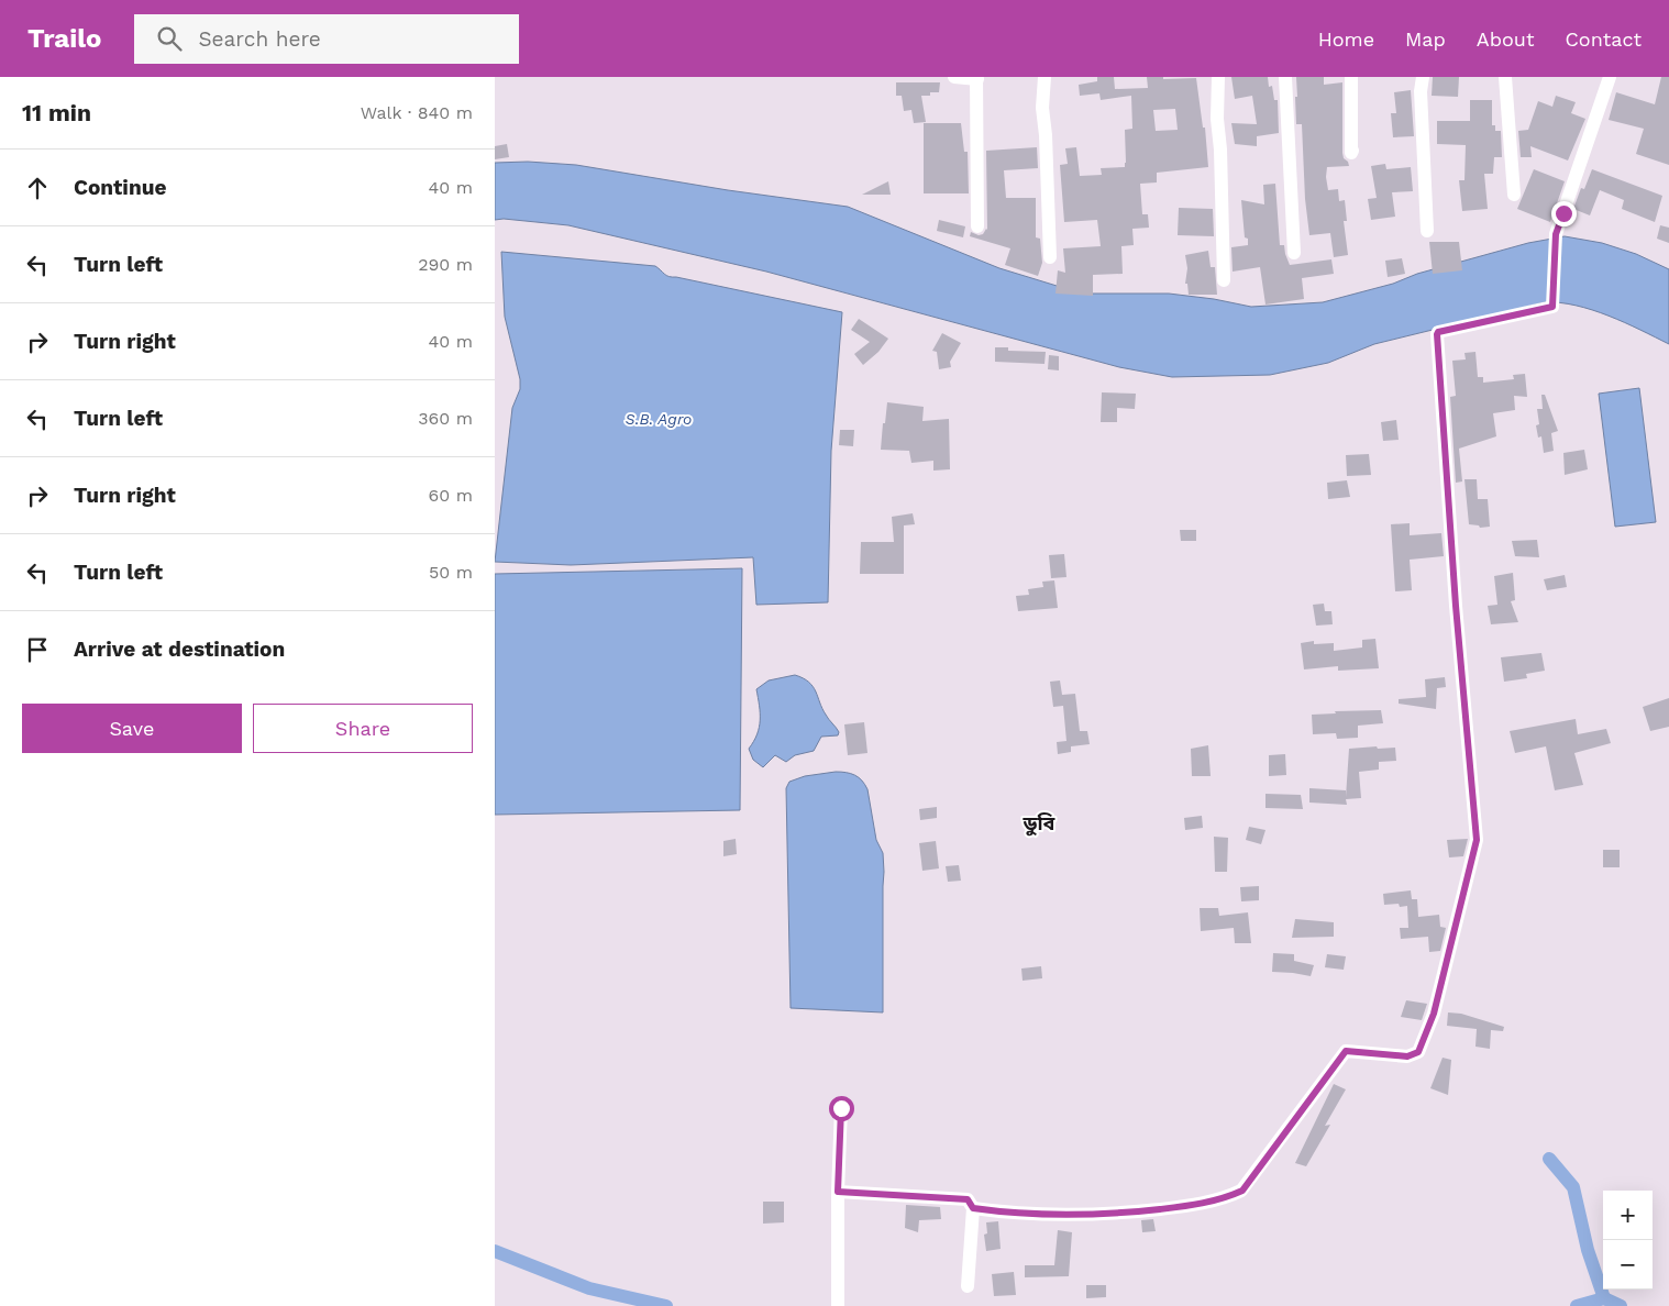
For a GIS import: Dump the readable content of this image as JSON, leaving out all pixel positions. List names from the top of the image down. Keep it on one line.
{"districts":["ডুবি"],"water":["S.B. Agro"],"page":{"header":"Trailo","search":"Search here","nav":["Home","Map","About","Contact"],"heading":["11 min","Walk · 840 m"],"list":[["Continue","40 m"],["Turn left","290 m"],["Turn right","40 m"],["Turn left","360 m"],["Turn right","60 m"],["Turn left","50 m"],"Arrive at destination"],"buttons":["Save","Share"],"map_buttons":["+","−"]}}
